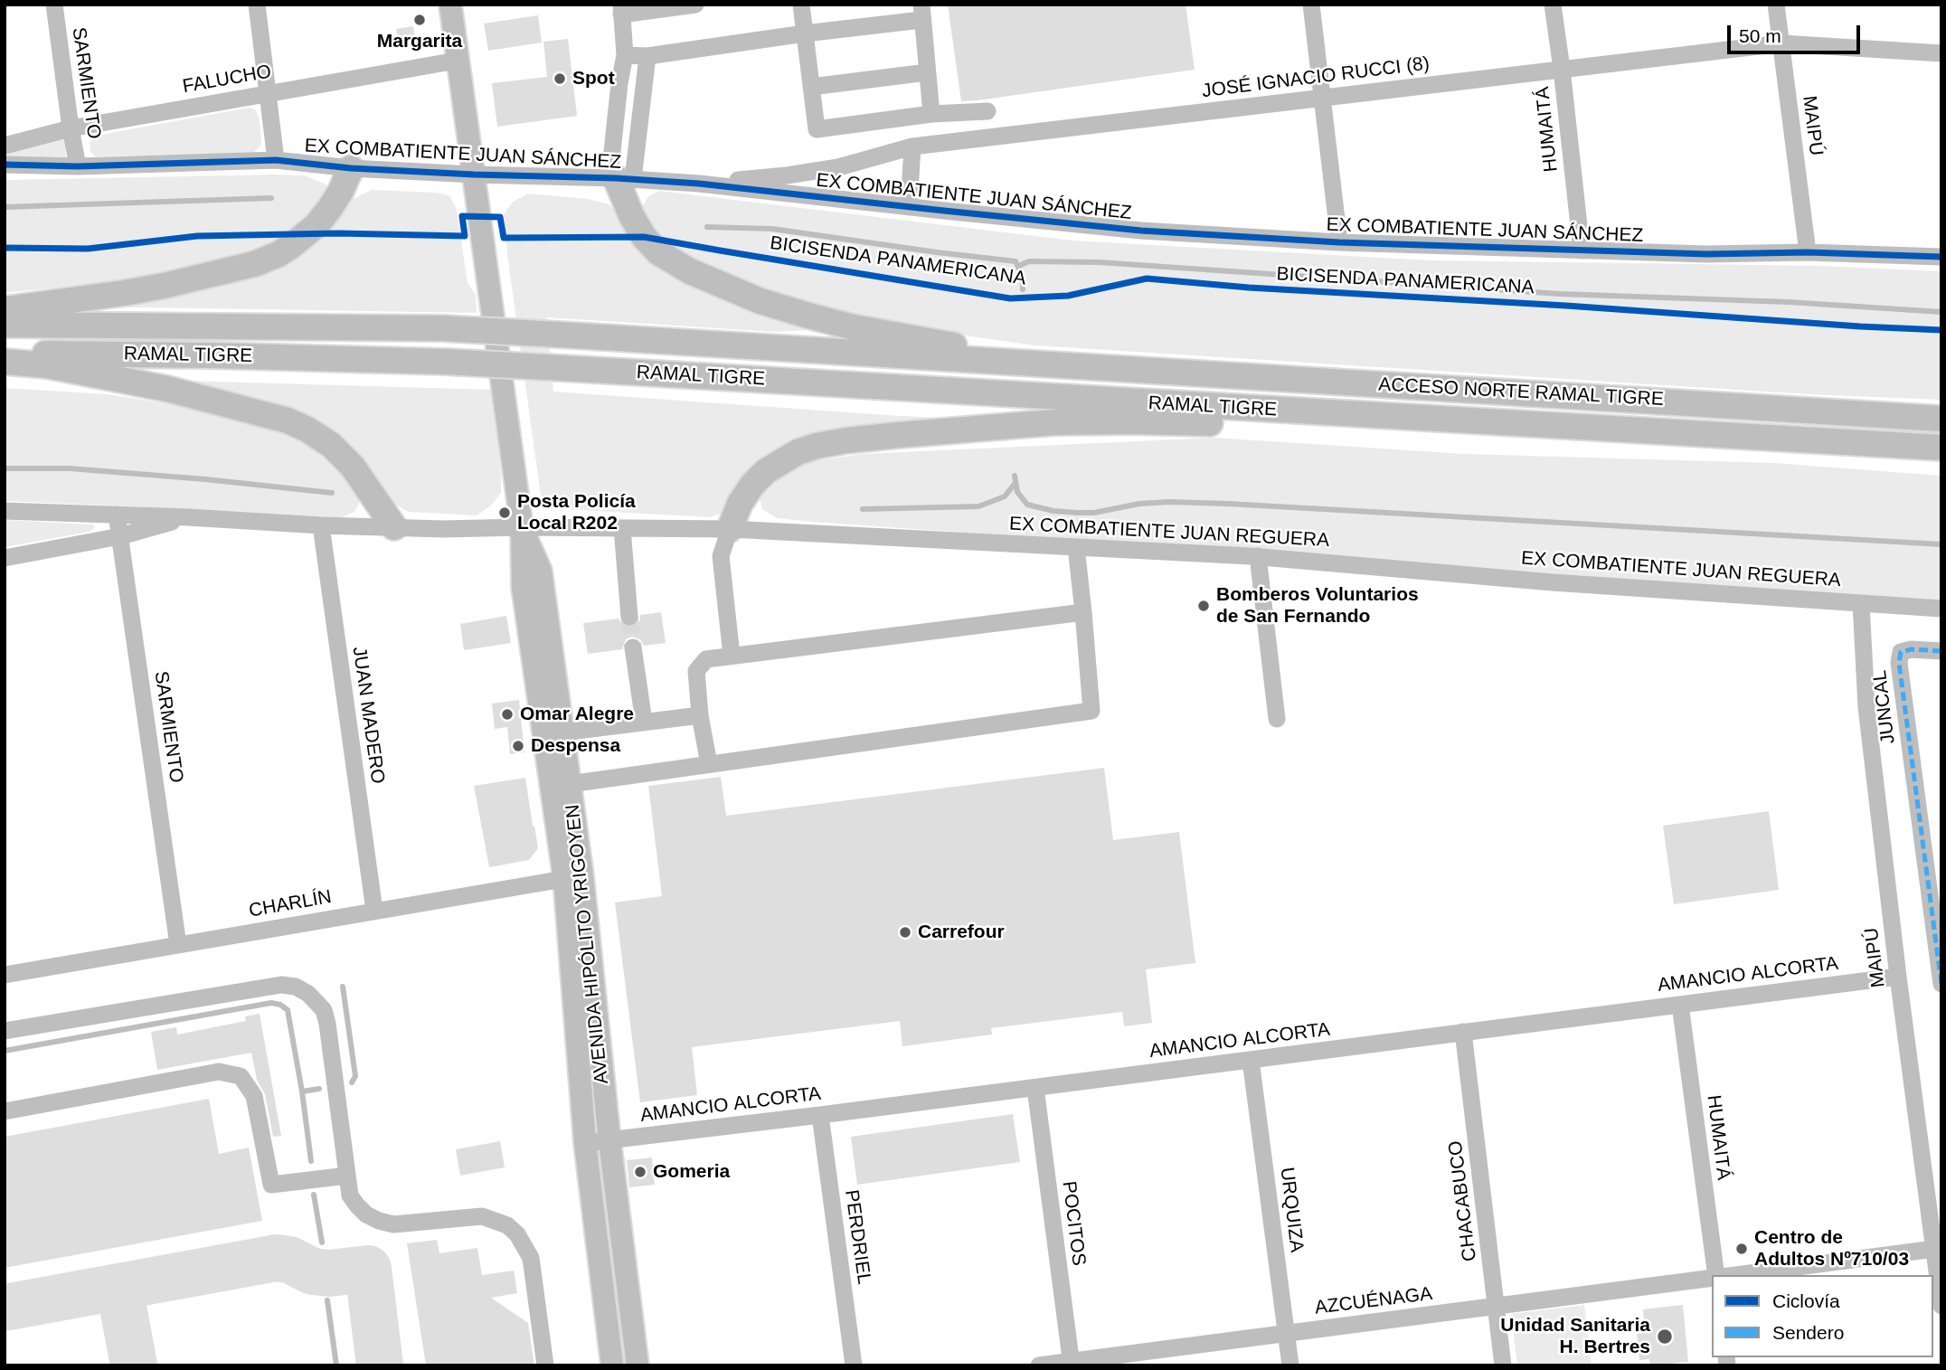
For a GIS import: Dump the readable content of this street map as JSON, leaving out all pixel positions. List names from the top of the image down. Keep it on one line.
{"streets":{"highway":["RAMAL TIGRE","ACCESO NORTE RAMAL TIGRE"],"main road":["AVENIDA HIPÓLITO YRIGOYEN"],"street":["JOSÉ IGNACIO RUCCI (8)","FALUCHO","SARMIENTO","MAIPÚ","HUMAITÁ","EX COMBATIENTE JUAN SÁNCHEZ","EX COMBATIENTE JUAN REGUERA","JUNCAL","JUAN MADERO","CHARLÍN","AMANCIO ALCORTA","CHACABUCO","URQUIZA","POCITOS","PERDRIEL","AZCUÉNAGA"],"cycle path":["BICISENDA PANAMERICANA"]},"crossings":[["JOSÉ IGNACIO RUCCI (8)","MAIPÚ"],["JOSÉ IGNACIO RUCCI (8)","HUMAITÁ"],["JOSÉ IGNACIO RUCCI (8)","EX COMBATIENTE JUAN SÁNCHEZ"],["FALUCHO","SARMIENTO"],["FALUCHO","AVENIDA HIPÓLITO YRIGOYEN"],["SARMIENTO","EX COMBATIENTE JUAN SÁNCHEZ"],["SARMIENTO","EX COMBATIENTE JUAN REGUERA"],["SARMIENTO","CHARLÍN"],["MAIPÚ","EX COMBATIENTE JUAN SÁNCHEZ"],["MAIPÚ","EX COMBATIENTE JUAN REGUERA"],["MAIPÚ","AMANCIO ALCORTA"],["HUMAITÁ","EX COMBATIENTE JUAN SÁNCHEZ"],["HUMAITÁ","AMANCIO ALCORTA"],["EX COMBATIENTE JUAN SÁNCHEZ","AVENIDA HIPÓLITO YRIGOYEN"],["RAMAL TIGRE","ACCESO NORTE RAMAL TIGRE"],["EX COMBATIENTE JUAN REGUERA","JUAN MADERO"],["EX COMBATIENTE JUAN REGUERA","AVENIDA HIPÓLITO YRIGOYEN"],["JUAN MADERO","CHARLÍN"],["CHARLÍN","AVENIDA HIPÓLITO YRIGOYEN"],["AVENIDA HIPÓLITO YRIGOYEN","AMANCIO ALCORTA"],["AMANCIO ALCORTA","CHACABUCO"],["AMANCIO ALCORTA","URQUIZA"],["AMANCIO ALCORTA","POCITOS"],["AMANCIO ALCORTA","PERDRIEL"],["CHACABUCO","AZCUÉNAGA"],["URQUIZA","AZCUÉNAGA"],["POCITOS","AZCUÉNAGA"]],"places":["Margarita","Spot","Posta Policía Local R202","Bomberos Voluntarios de San Fernando","Omar Alegre","Despensa","Carrefour","Gomeria","Centro de Adultos Nº710/03","Unidad Sanitaria H. Bertres"],"legend":["Ciclovía","Sendero"],"scale_bar":"50 m"}
